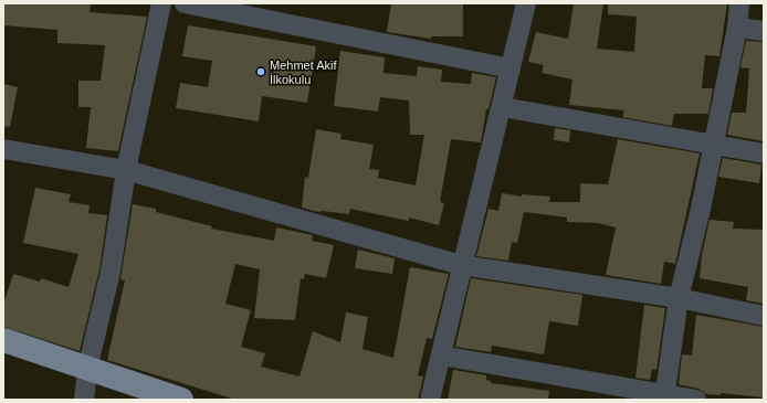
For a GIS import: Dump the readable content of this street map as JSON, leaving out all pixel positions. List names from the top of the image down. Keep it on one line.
{"places":["Mehmet Akif İlkokulu"]}
